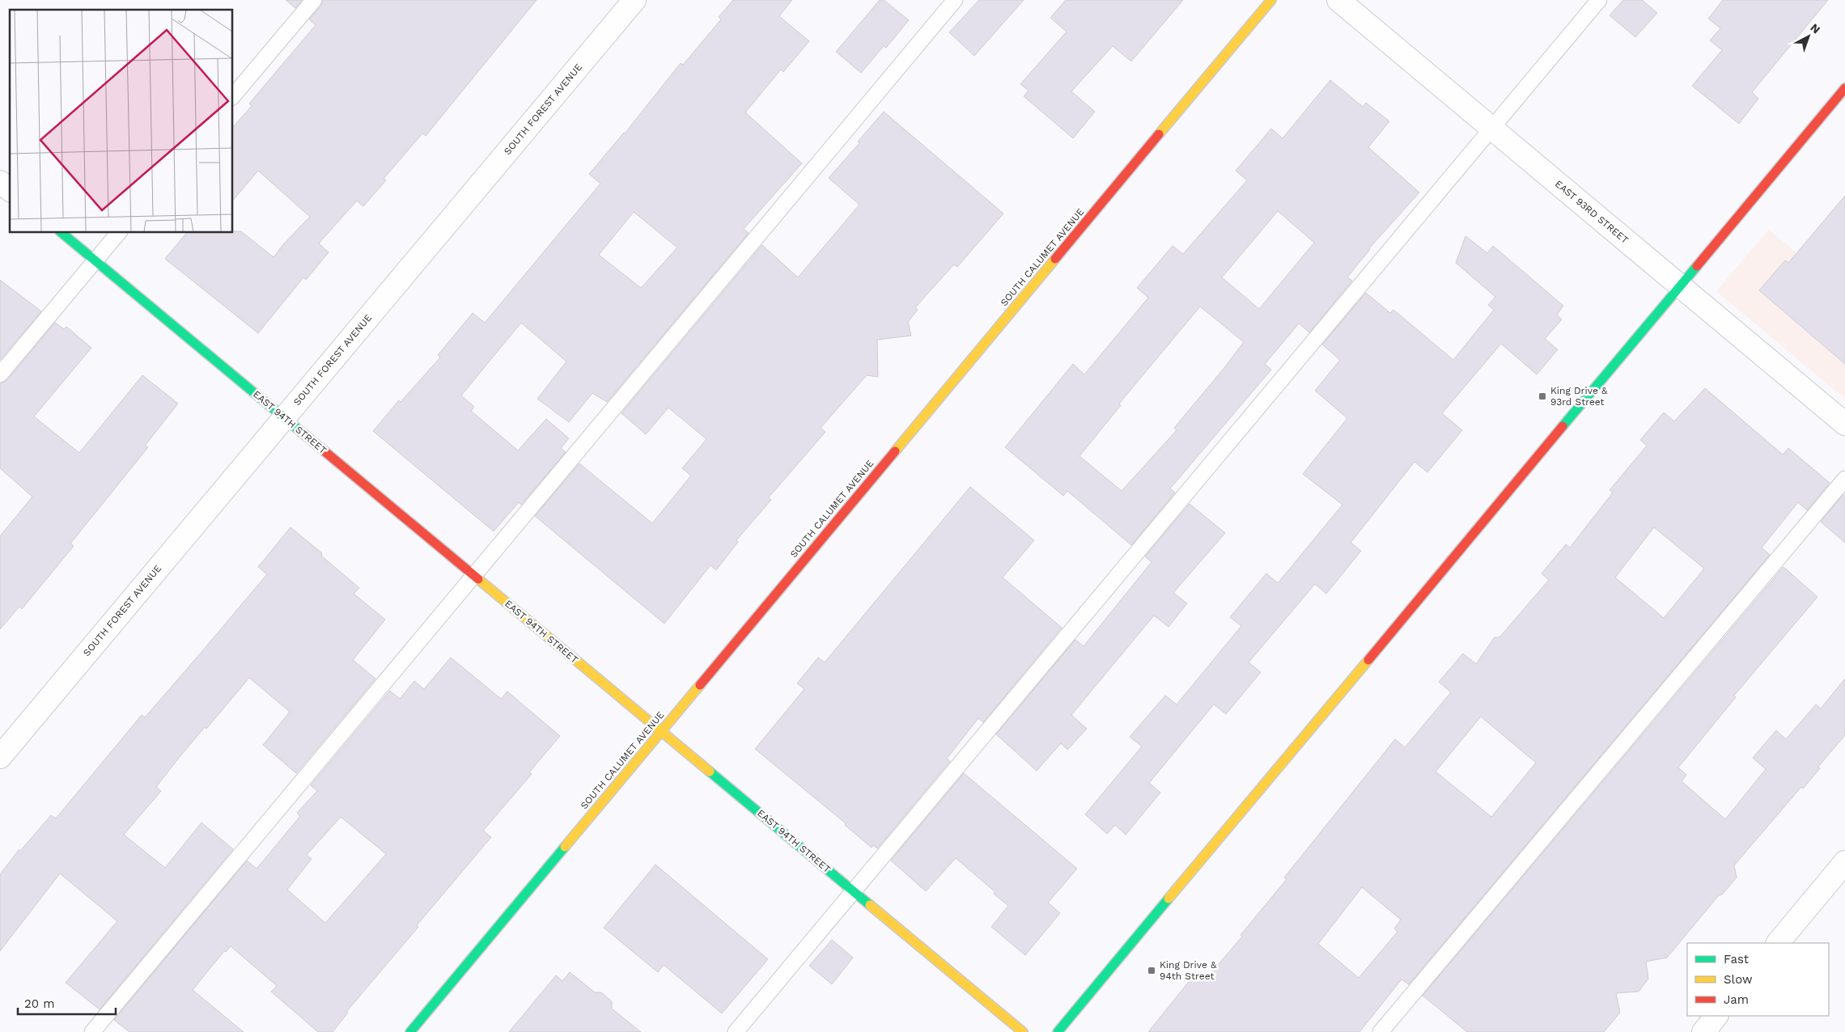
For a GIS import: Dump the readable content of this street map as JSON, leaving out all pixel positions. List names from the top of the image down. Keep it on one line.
{"streets":{"street":["SOUTH FOREST AVENUE","EAST 93RD STREET","SOUTH CALUMET AVENUE","EAST 94TH STREET"]},"crossings":[["SOUTH FOREST AVENUE","EAST 94TH STREET"],["SOUTH CALUMET AVENUE","EAST 94TH STREET"]],"places":{"transit":["King Drive & 93rd Street","King Drive & 94th Street"]},"legend":["Fast","Slow","Jam"],"scale_bar":"20 m","north":"top right"}
